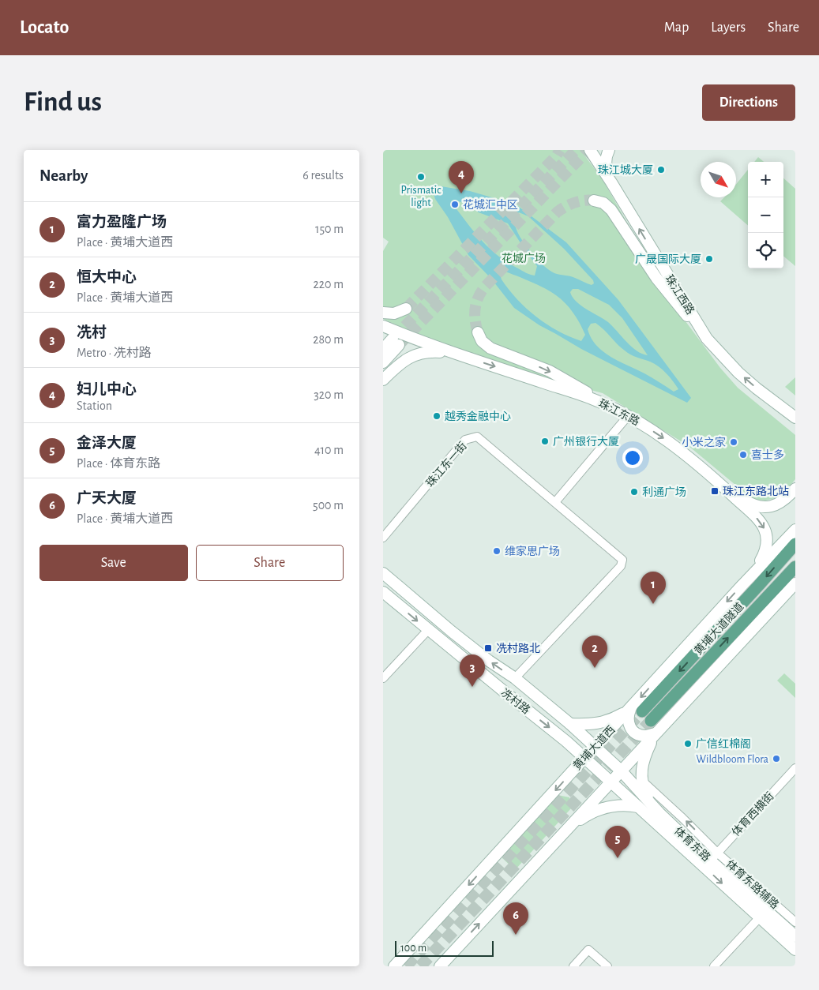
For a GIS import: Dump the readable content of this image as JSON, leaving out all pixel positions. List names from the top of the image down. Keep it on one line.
{"streets":{"main road":["珠江西路","珠江东路","黄埔大道隧道","冼村路","黄埔大道西","体育东路"],"street":["珠江东一街","体育西横街","体育东路辅路"]},"crossings":[["珠江东路","黄埔大道西"],["黄埔大道隧道","黄埔大道西"],["冼村路","黄埔大道西"],["冼村路","体育东路"],["黄埔大道西","体育东路"],["体育西横街","体育东路"],["体育西横街","体育东路辅路"],["体育东路","体育东路辅路"]],"one_way":["体育东路辅路"],"parks":["花城广场"],"places":{"other":["珠江城大厦","Prismatic light","花城汇中区","广晟国际大厦","越秀金融中心","广州银行大厦","小米之家","喜士多","利通广场","维家思广场","广信红棉阁","Wildbloom Flora"],"transit":["珠江东路北站","冼村路北"]},"scale_bar":"100 m","north":"bottom right","page":{"header":"Locato","nav":["Map","Layers","Share"],"buttons":["Directions",["Save","Share"]],"title":"Find us","heading":["Nearby","6 results"],"pins":["4","1","2","3","5","6"],"map_buttons":["+","−"],"list":[{"mark":"1","name":"富力盈隆广场","note":"Place · 黄埔大道西","value":"150 m"},{"mark":"2","name":"恒大中心","note":"Place · 黄埔大道西","value":"220 m"},{"mark":"3","name":"冼村","note":"Metro · 冼村路","value":"280 m"},{"mark":"4","name":"妇儿中心","note":"Station","value":"320 m"},{"mark":"5","name":"金泽大厦","note":"Place · 体育东路","value":"410 m"},{"mark":"6","name":"广天大厦","note":"Place · 黄埔大道西","value":"500 m"}],"scale":"100 m"}}
